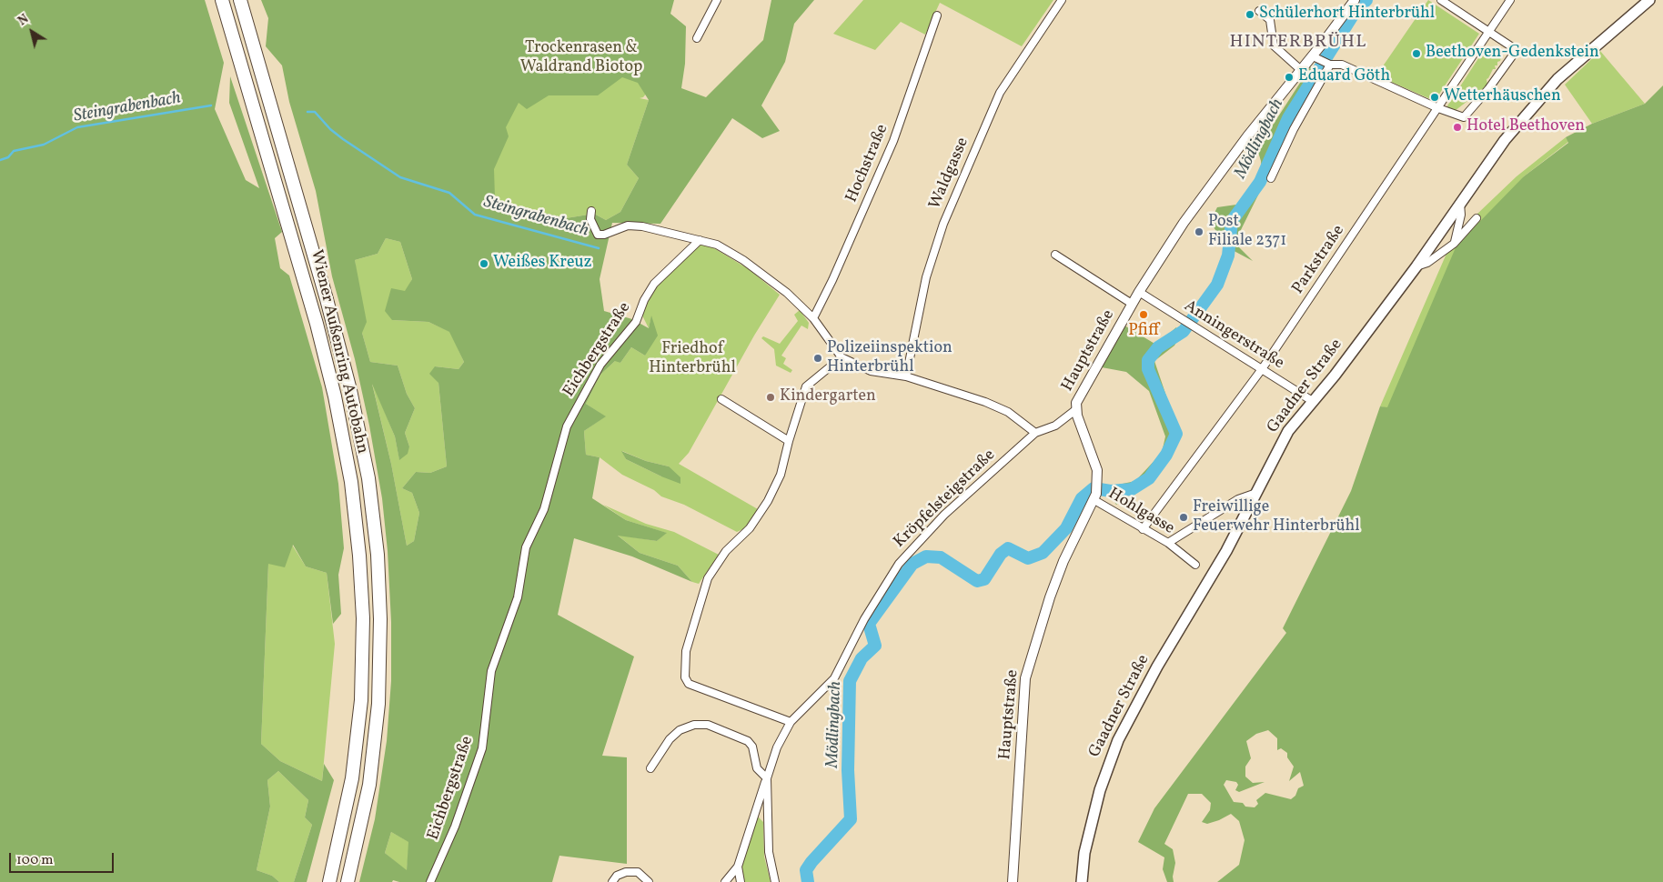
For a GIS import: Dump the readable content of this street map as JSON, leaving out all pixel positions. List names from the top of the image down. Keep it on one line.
{"streets":{"highway":["Wiener Außenring Autobahn"],"main road":["Hauptstraße","Gaadner Straße"],"street":["Hochstraße","Waldgasse","Parkstraße","Anningerstraße","Eichbergstraße","Kröpfelsteigstraße","Hohlgasse"]},"crossings":[["Parkstraße","Anningerstraße"],["Parkstraße","Hohlgasse"],["Anningerstraße","Hauptstraße"],["Anningerstraße","Gaadner Straße"],["Hauptstraße","Hohlgasse"]],"districts":["HINTERBRÜHL"],"water":["Steingrabenbach","Mödlingbach"],"parks":["Trockenrasen & Waldrand Biotop","Friedhof Hinterbrühl"],"places":["Schülerhort Hinterbrühl","Beethoven-Gedenkstein","Eduard Göth","Wetterhäuschen","Hotel Beethoven","Post Filiale 2371","Weißes Kreuz","Pfiff","Polizeiinspektion Hinterbrühl","Kindergarten","Freiwillige Feuerwehr Hinterbrühl"],"scale_bar":"100 m","north":"top left"}
